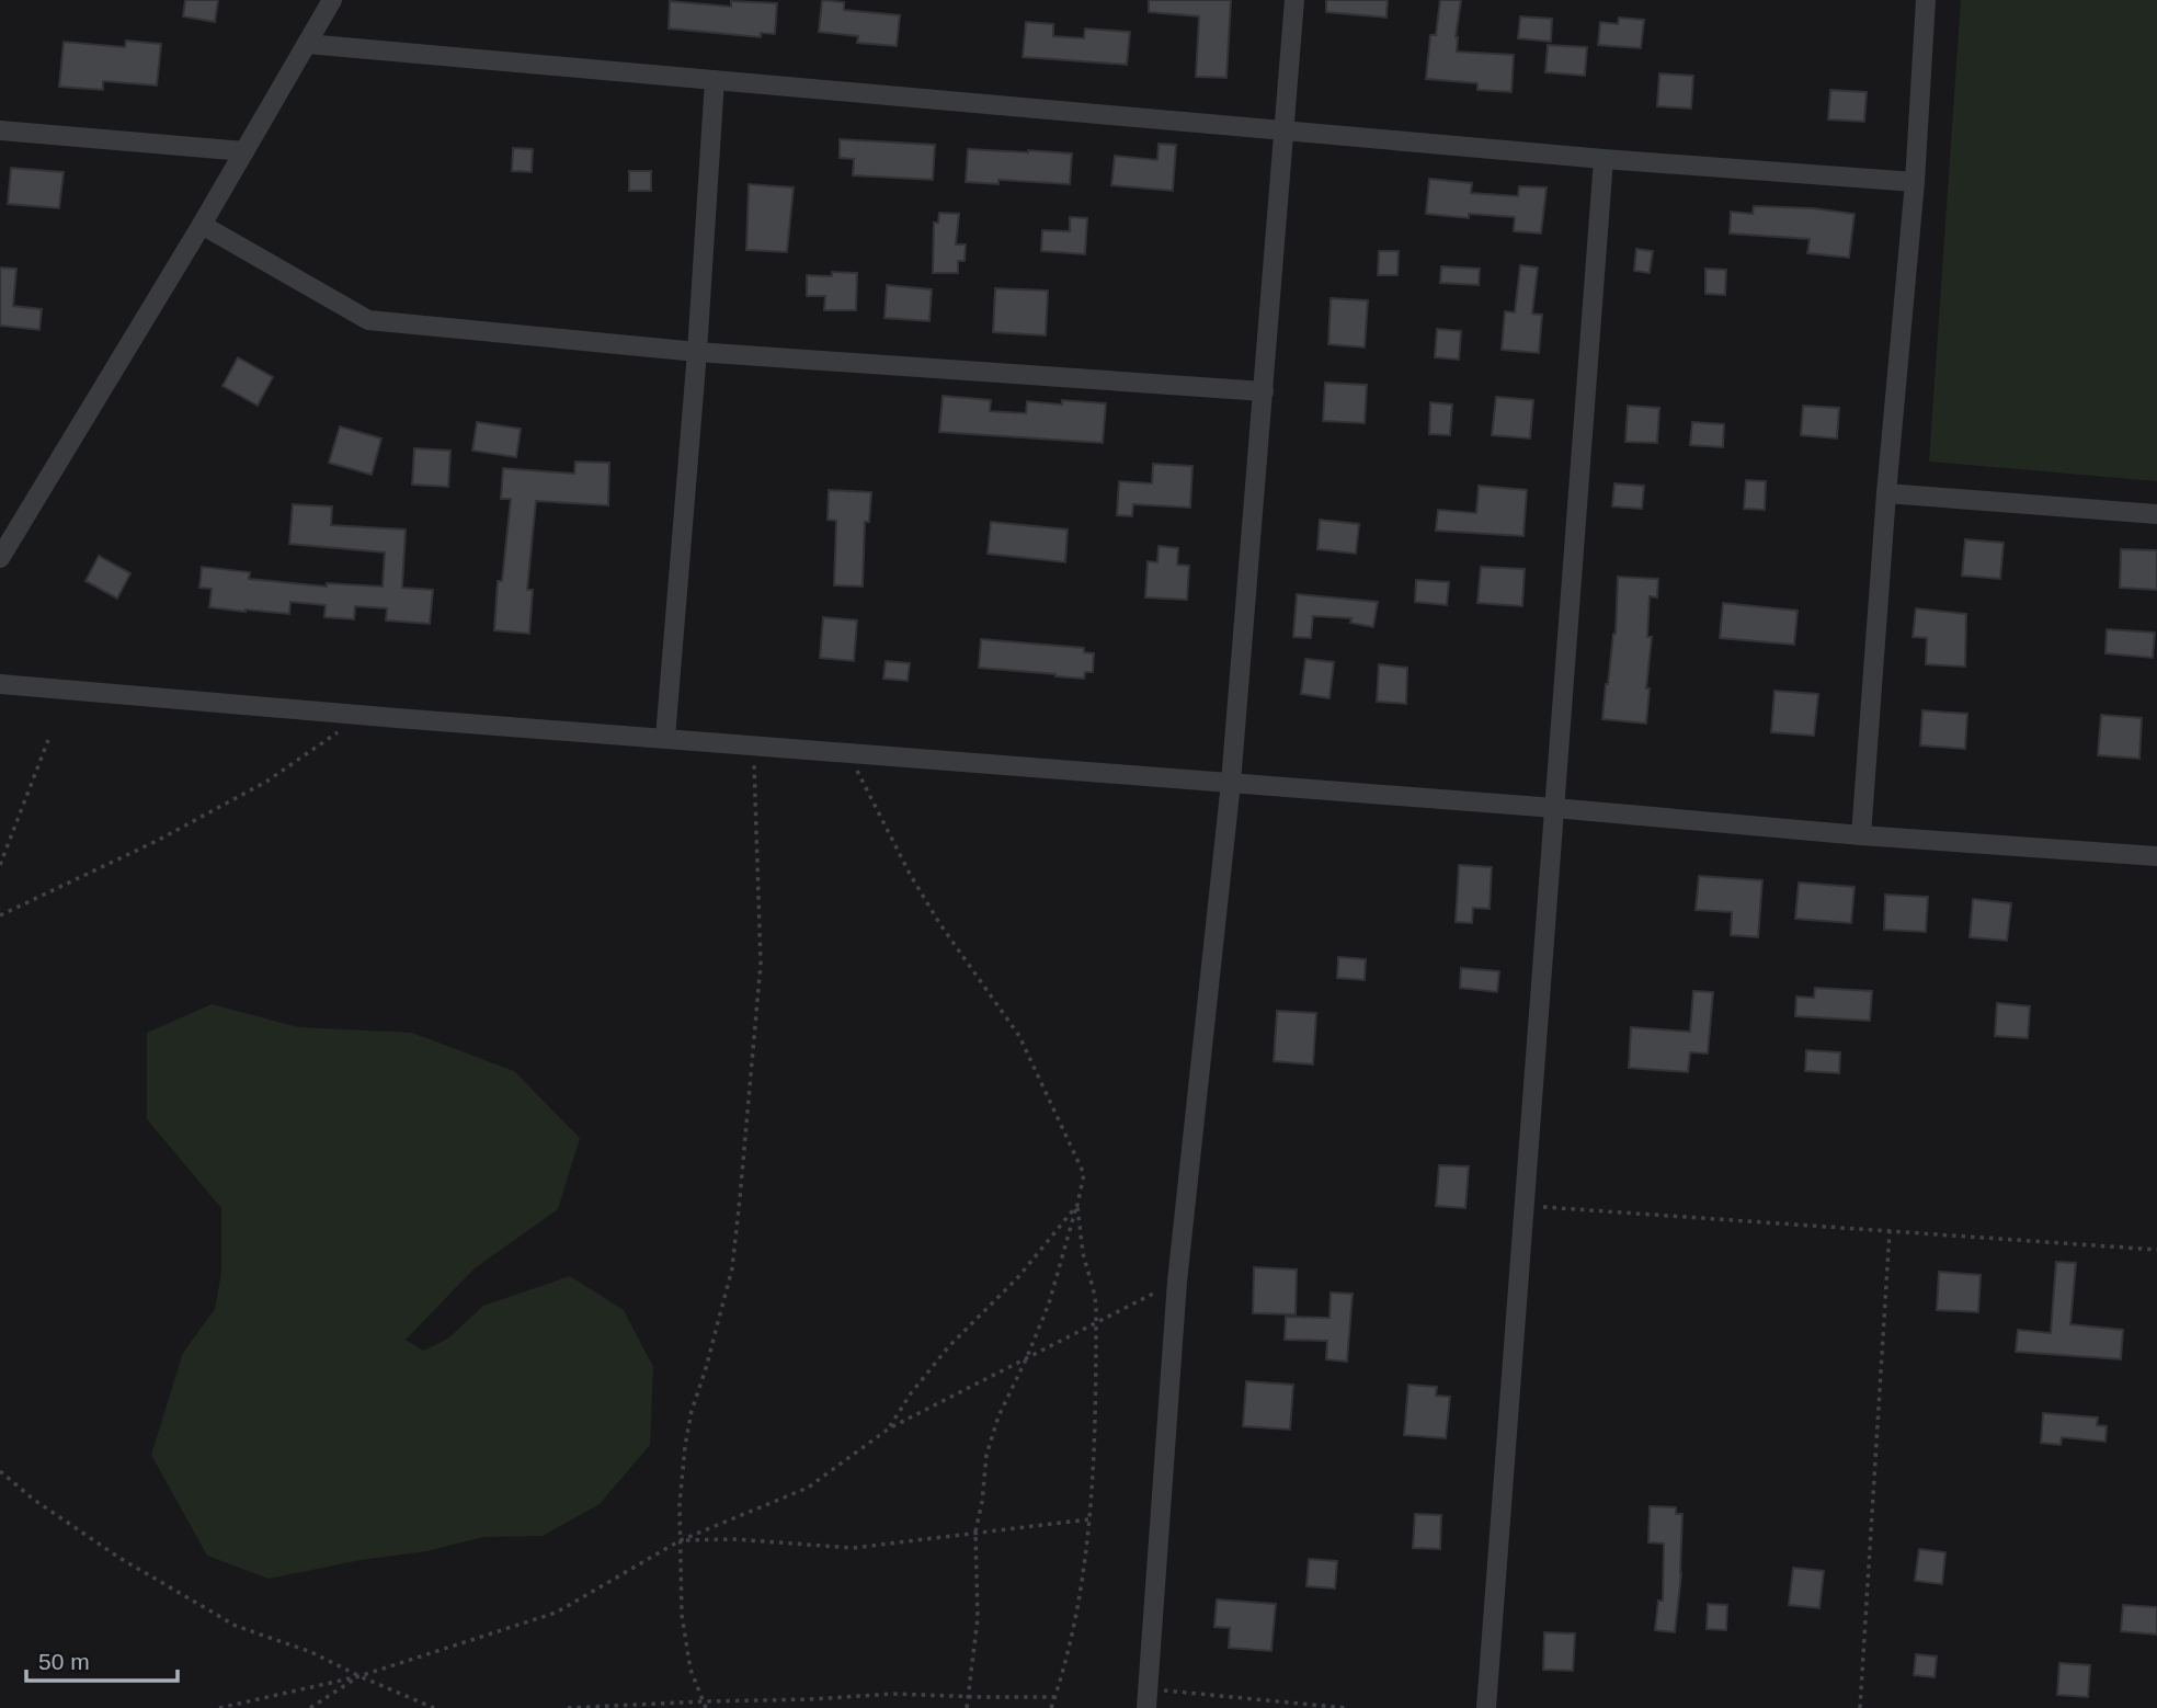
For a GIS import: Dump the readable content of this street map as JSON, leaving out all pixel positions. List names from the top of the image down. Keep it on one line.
{"scale_bar":"50 m"}
